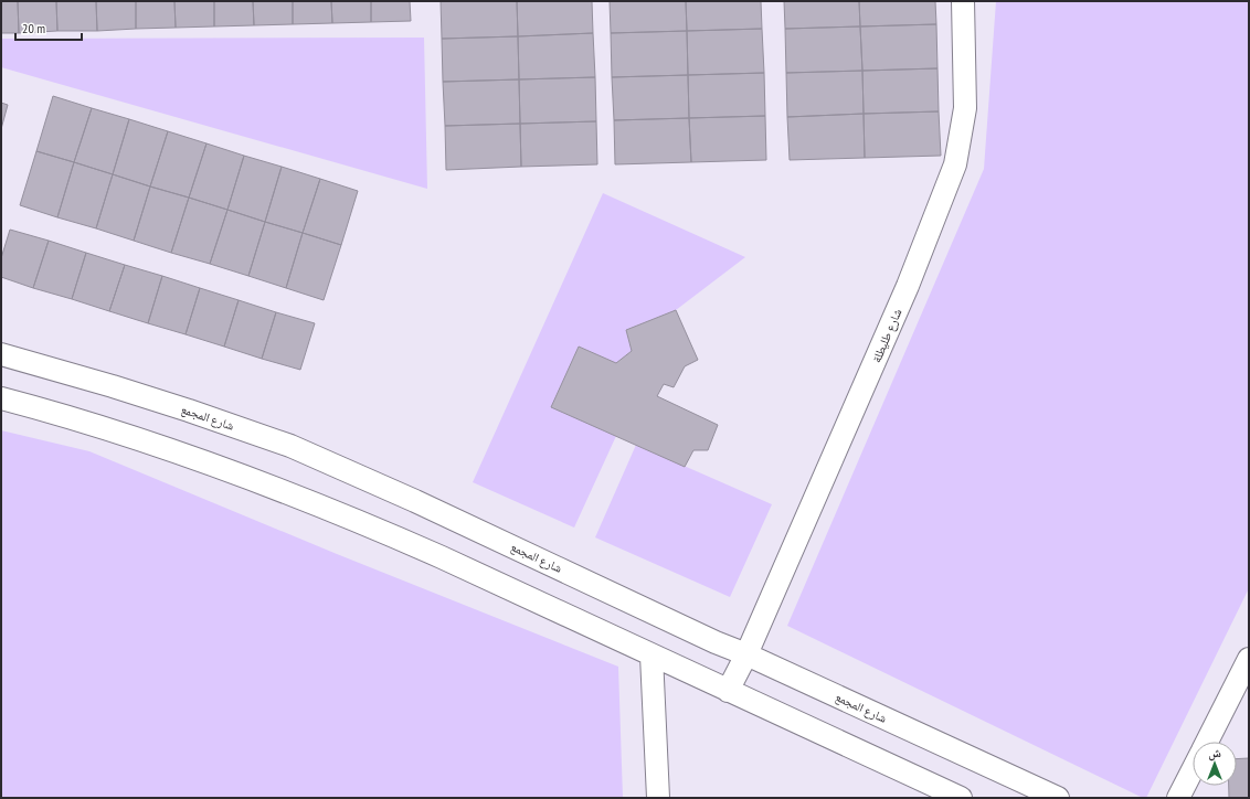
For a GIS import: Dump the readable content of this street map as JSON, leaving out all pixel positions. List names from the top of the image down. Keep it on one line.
{"streets":{"street":["شارع طليطلة","شارع المجمع"]},"crossings":[["شارع طليطلة","شارع المجمع"]],"scale_bar":"20 m","north":"top"}
